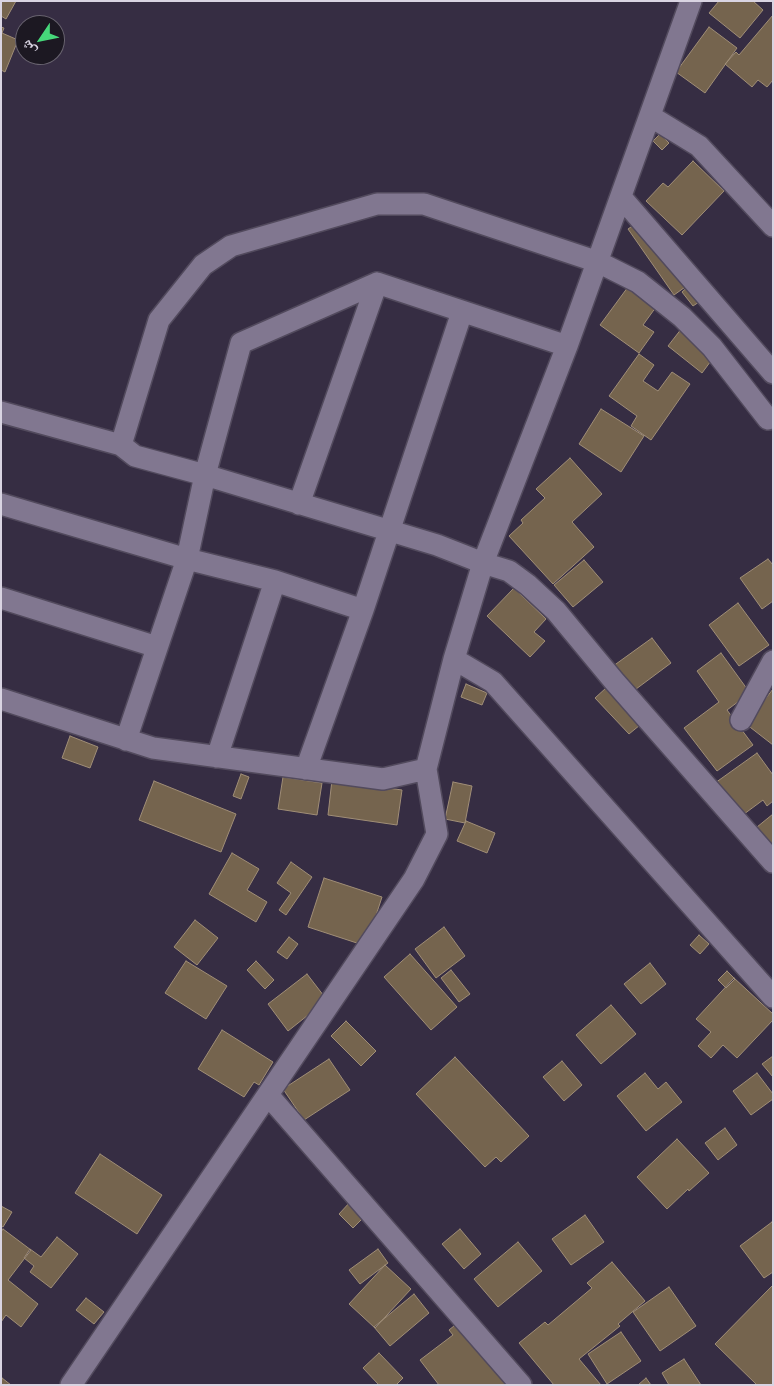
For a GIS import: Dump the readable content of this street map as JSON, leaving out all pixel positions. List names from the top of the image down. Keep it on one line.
{"north":"bottom left"}
